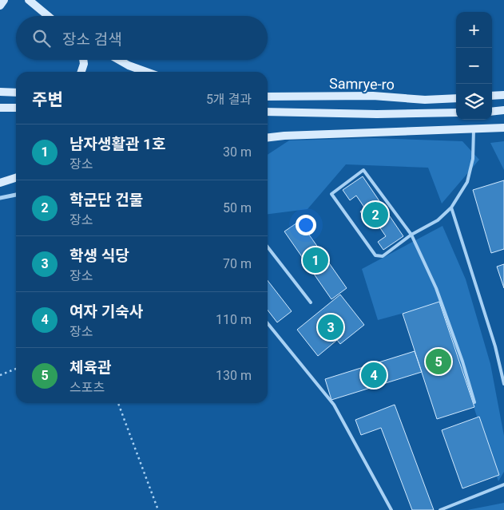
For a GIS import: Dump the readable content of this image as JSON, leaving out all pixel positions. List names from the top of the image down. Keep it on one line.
{"streets":{"street":["Samrye-ro"]},"page":{"map_buttons":["+","−"],"search":"장소 검색","heading":["주변","5개 결과"],"list":[{"mark":"1","name":"남자생활관 1호","note":"장소","value":"30 m"},{"mark":"2","name":"학군단 건물","note":"장소","value":"50 m"},{"mark":"3","name":"학생 식당","note":"장소","value":"70 m"},{"mark":"4","name":"여자 기숙사","note":"장소","value":"110 m"},{"mark":"5","name":"체육관","note":"스포츠","value":"130 m"}],"pins":["2","1","3","5","4"]}}
